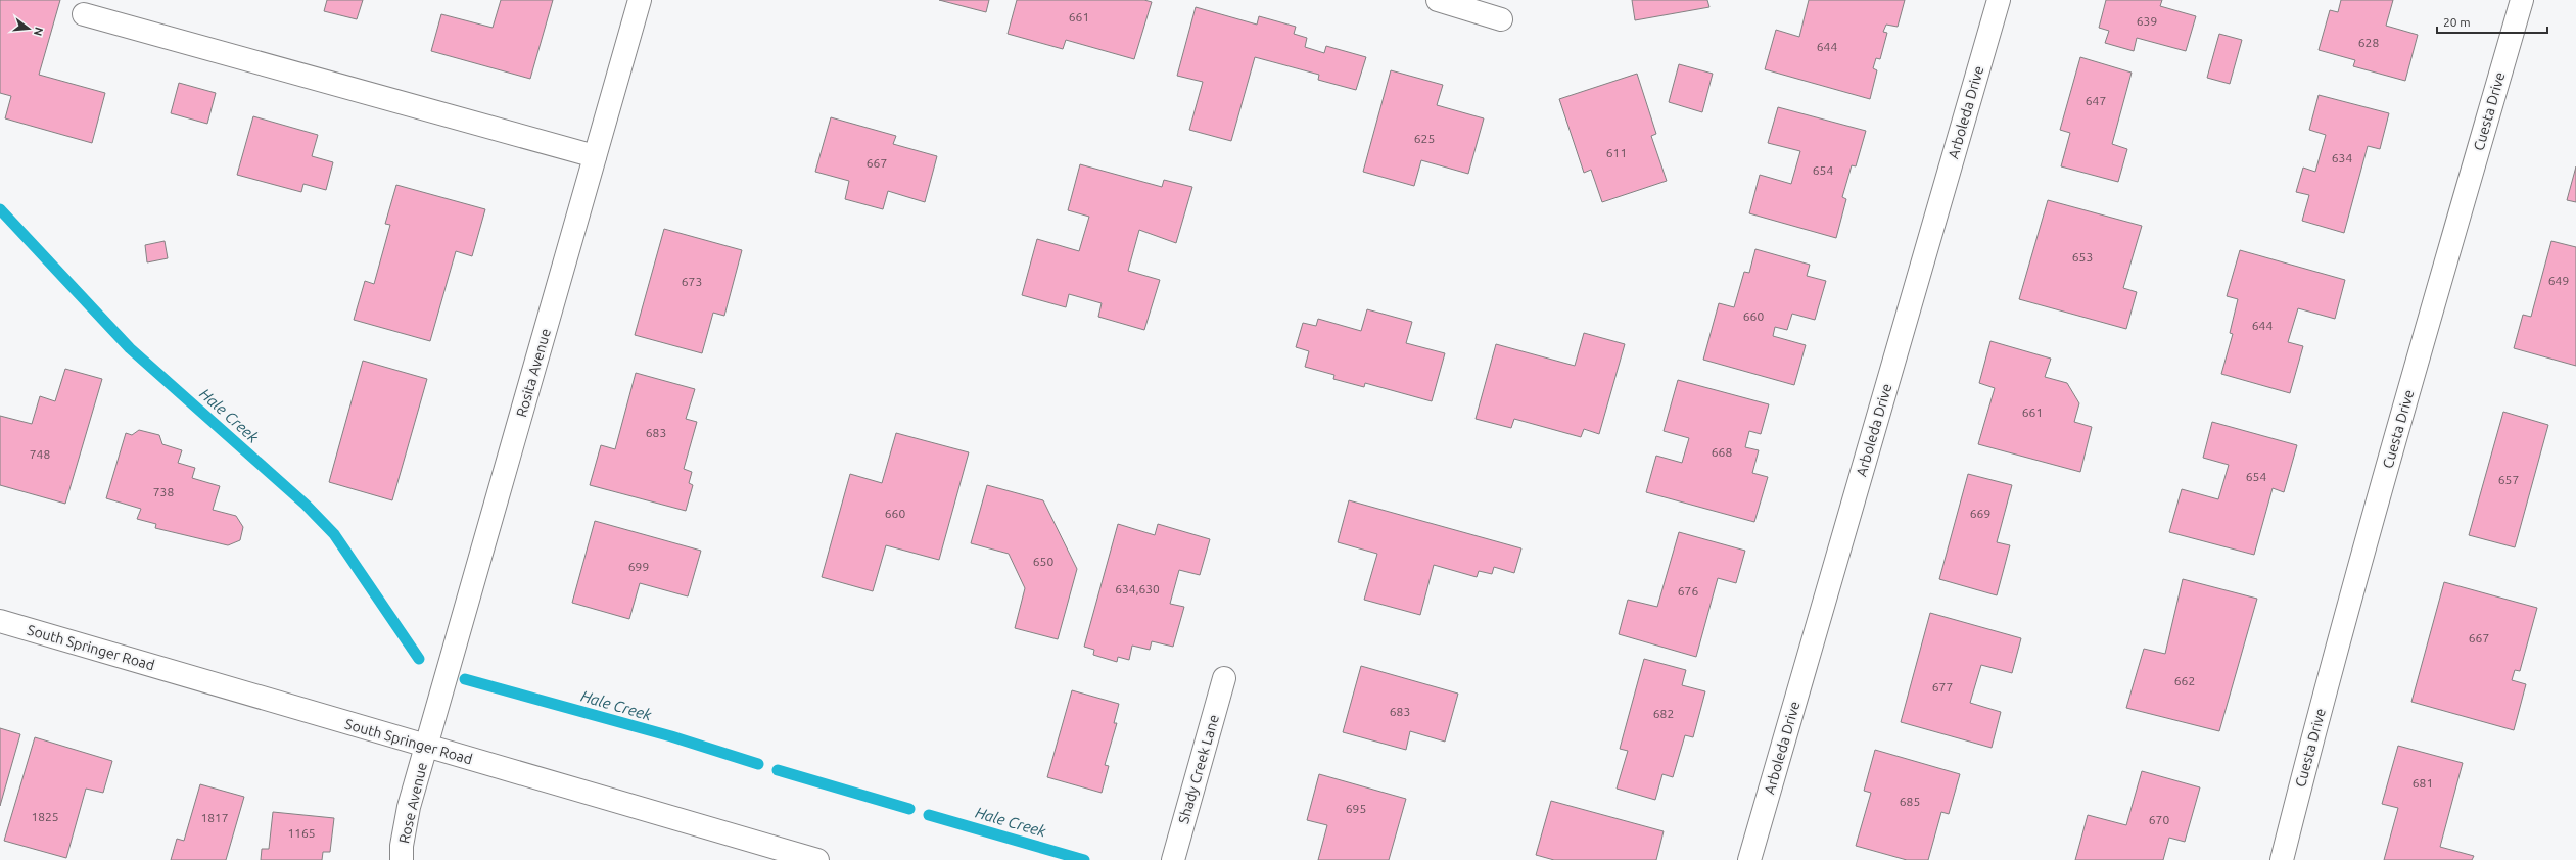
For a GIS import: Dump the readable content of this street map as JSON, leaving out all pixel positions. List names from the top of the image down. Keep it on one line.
{"streets":{"street":["Cuesta Drive","Arboleda Drive","Rosita Avenue","South Springer Road","Shady Creek Lane","Rose Avenue"]},"crossings":[["Rosita Avenue","South Springer Road"],["Rosita Avenue","Rose Avenue"],["South Springer Road","Rose Avenue"]],"water":["Hale Creek"],"house_numbers":["661","639","628","644","647","625","611","634","667","654","653","649","673","660","644","661","683","668","748","654","657","738","660","669","650","699","634,630","676","667","662","677","683","682","681","685","695","1825","1817","670","1165"],"scale_bar":"20 m","north":"right"}
